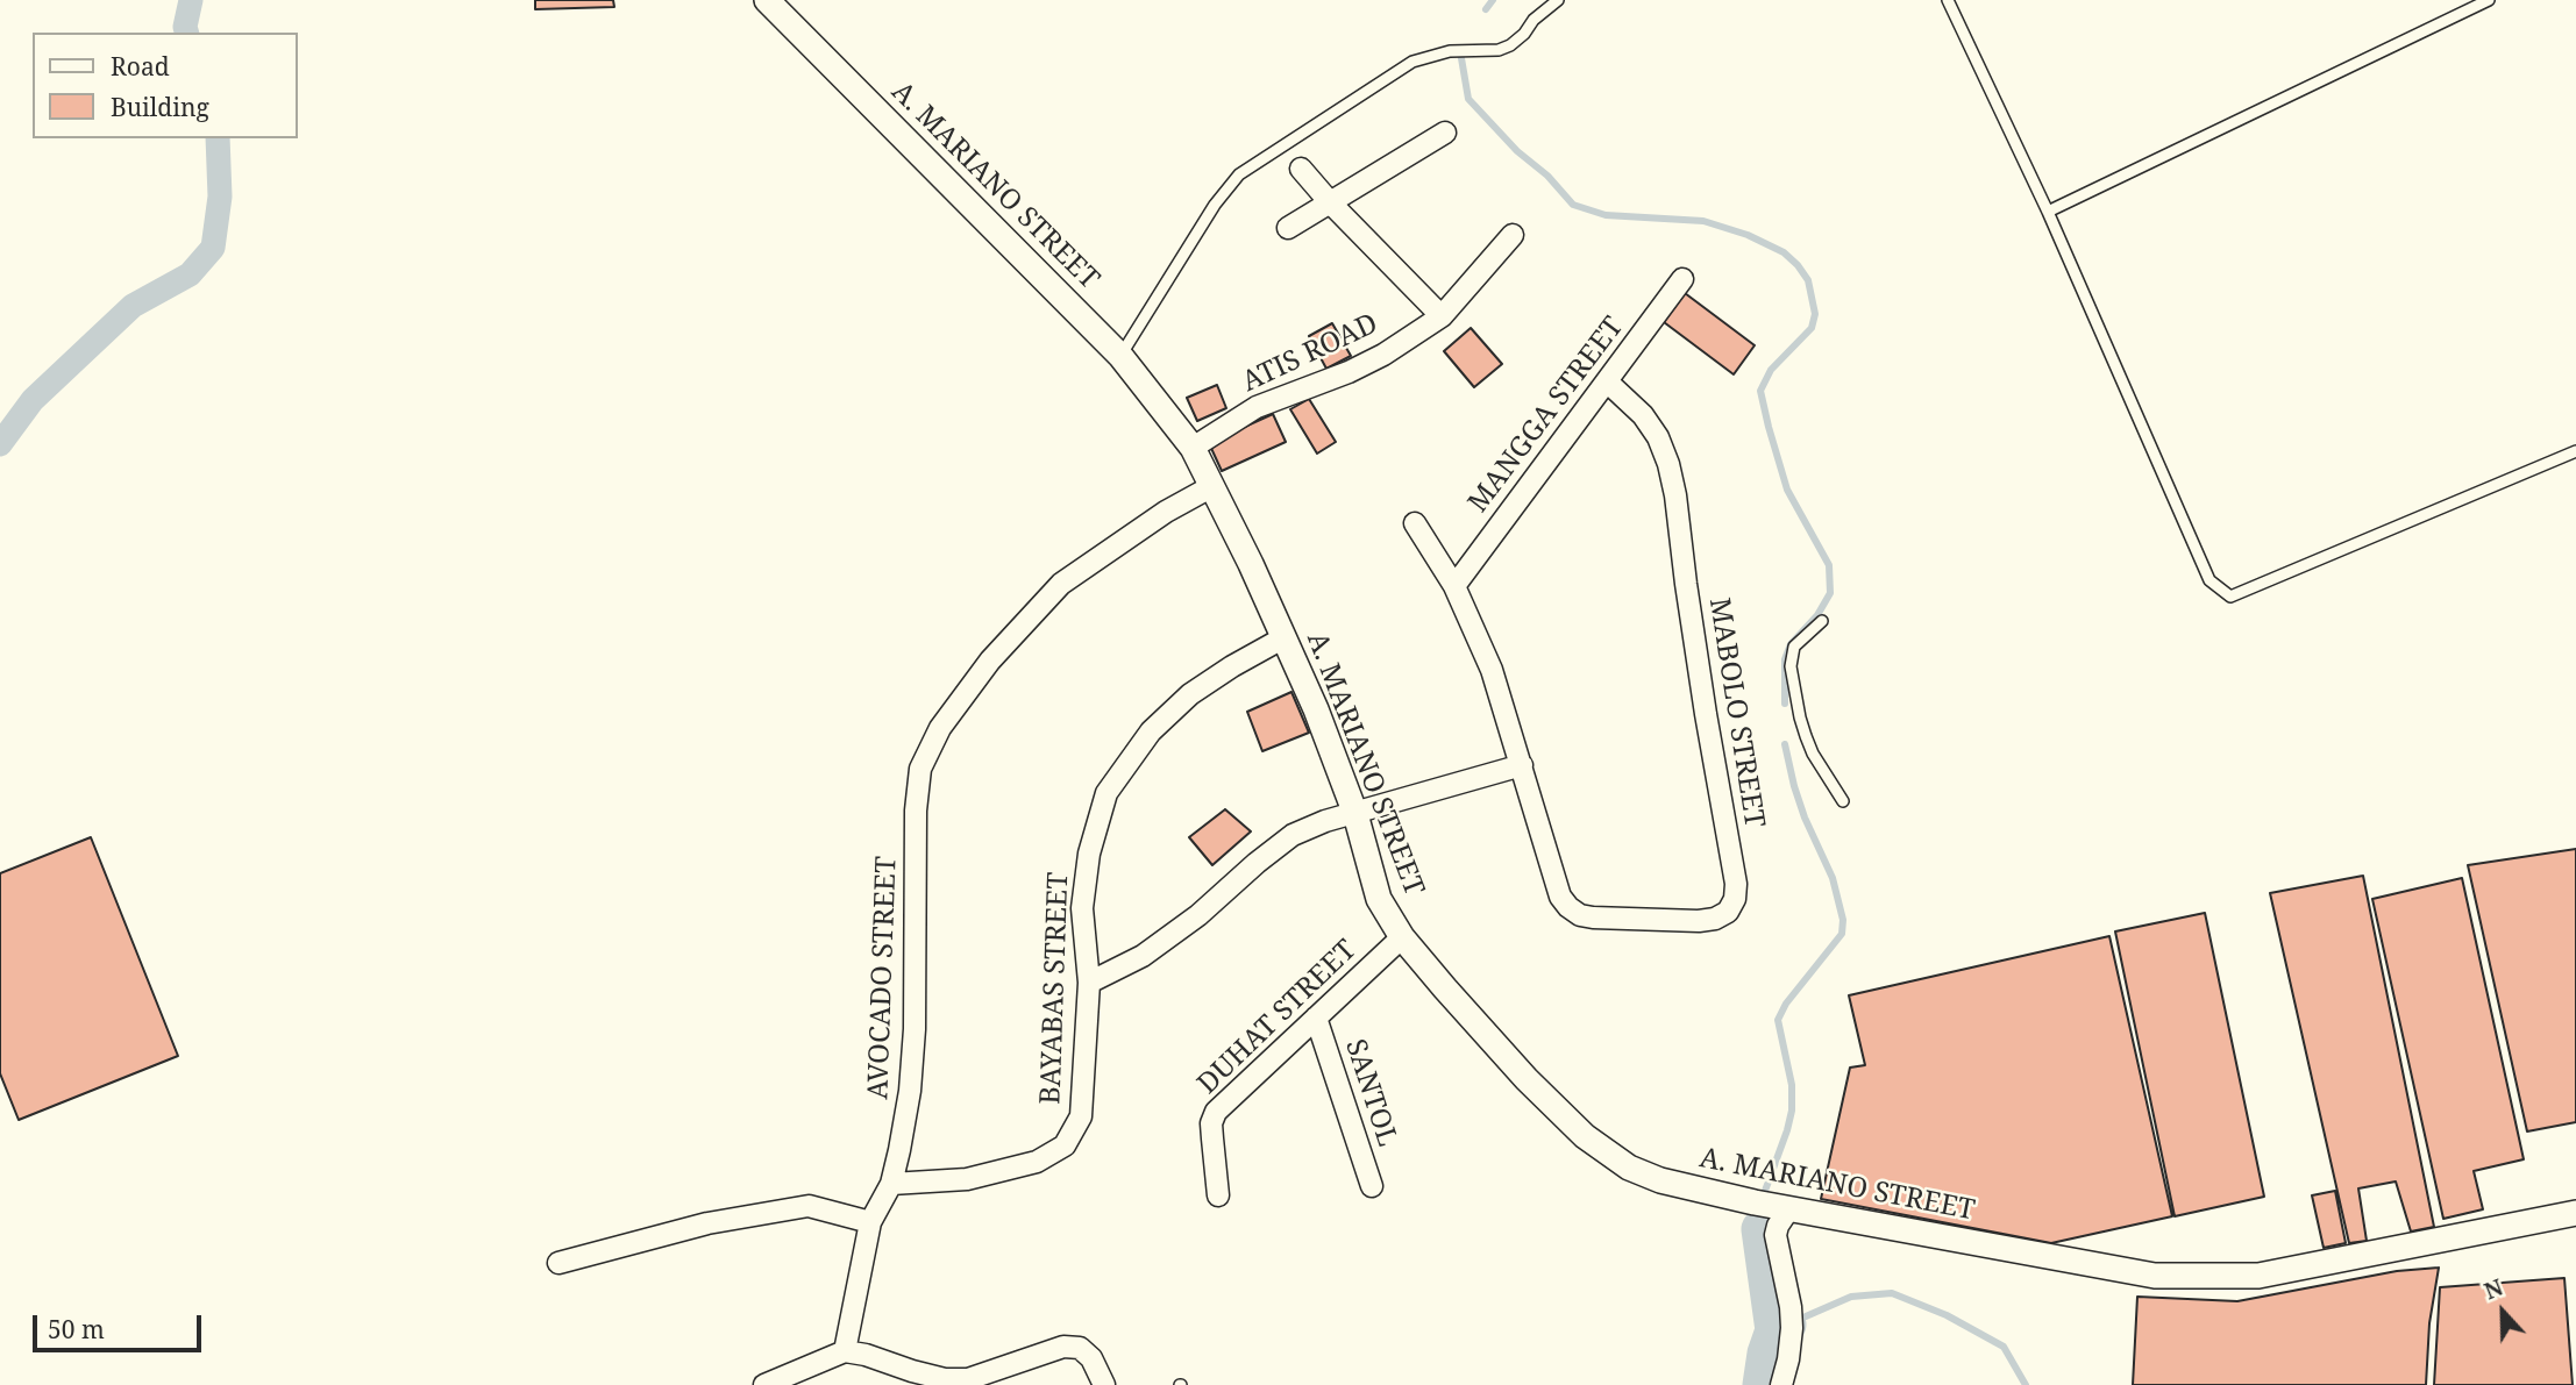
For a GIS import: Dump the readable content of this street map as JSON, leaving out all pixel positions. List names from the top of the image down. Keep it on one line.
{"streets":{"street":["A. MARIANO STREET","ATIS ROAD","MANGGA STREET","MABOLO STREET","AVOCADO STREET","BAYABAS STREET","DUHAT STREET","SANTOL"]},"crossings":[["A. MARIANO STREET","ATIS ROAD"],["A. MARIANO STREET","AVOCADO STREET"],["A. MARIANO STREET","BAYABAS STREET"],["A. MARIANO STREET","DUHAT STREET"],["MANGGA STREET","MABOLO STREET"],["AVOCADO STREET","BAYABAS STREET"],["DUHAT STREET","SANTOL"]],"legend":["Road","Building"],"scale_bar":"50 m","north":"top"}
